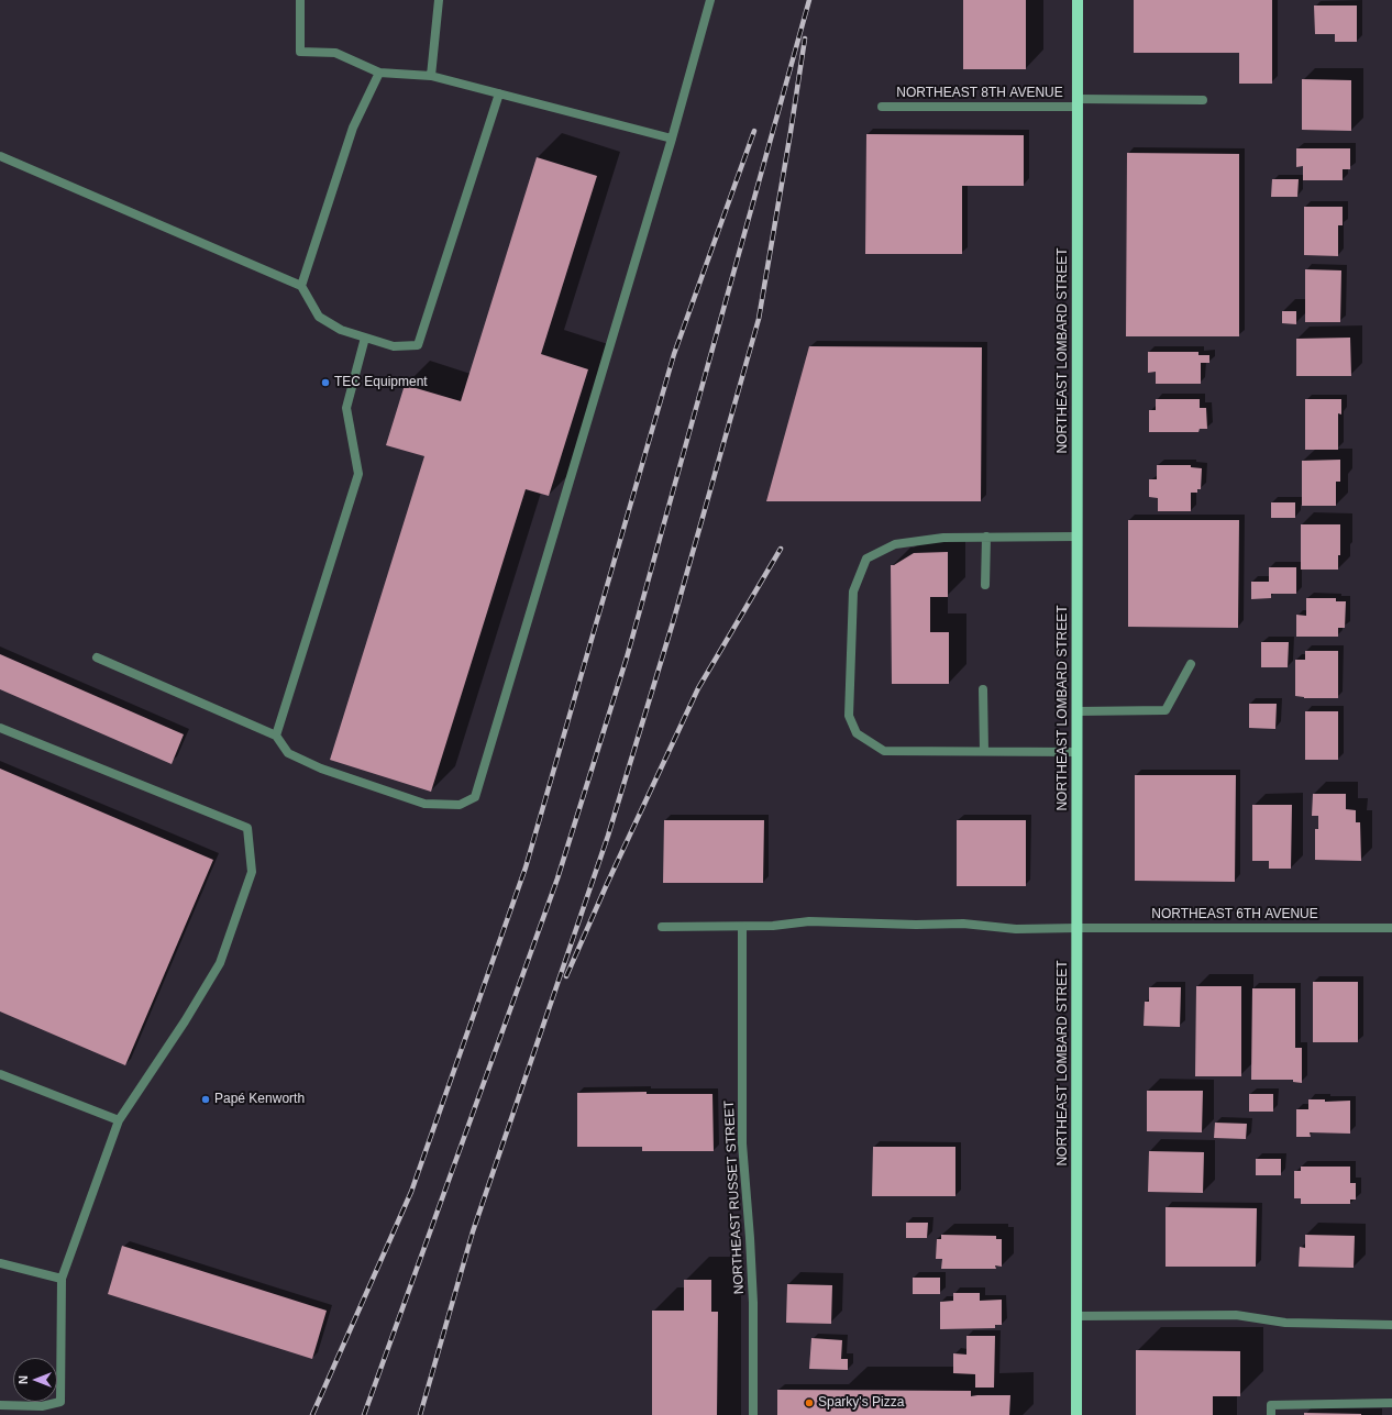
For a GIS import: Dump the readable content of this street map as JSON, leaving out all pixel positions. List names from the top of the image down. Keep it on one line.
{"streets":{"main road":["NORTHEAST LOMBARD STREET"],"street":["NORTHEAST 8TH AVENUE","NORTHEAST 6TH AVENUE","NORTHEAST RUSSET STREET"]},"crossings":[["NORTHEAST 8TH AVENUE","NORTHEAST LOMBARD STREET"],["NORTHEAST LOMBARD STREET","NORTHEAST 6TH AVENUE"],["NORTHEAST 6TH AVENUE","NORTHEAST RUSSET STREET"]],"places":["TEC Equipment","Papé Kenworth","Sparky's Pizza"],"north":"left"}
